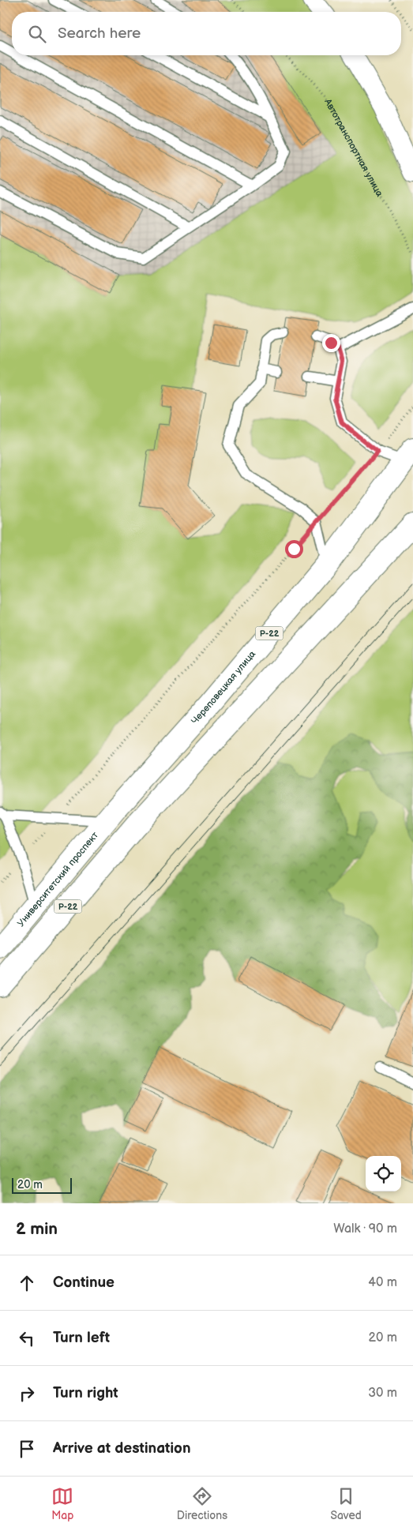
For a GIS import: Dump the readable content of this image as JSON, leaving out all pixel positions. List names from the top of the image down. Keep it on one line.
{"streets":{"highway":["Р-22","Череповецкая улица","Университетский проспект"],"path":["Автотранспортная улица"]},"crossings":[["Череповецкая улица","Университетский проспект"]],"scale_bar":"20 m","page":{"search":"Search here","scale":"20 m","heading":["2 min","Walk · 90 m"],"list":[["Continue","40 m"],["Turn left","20 m"],["Turn right","30 m"],"Arrive at destination"],"nav":["Map","Directions","Saved"]}}
